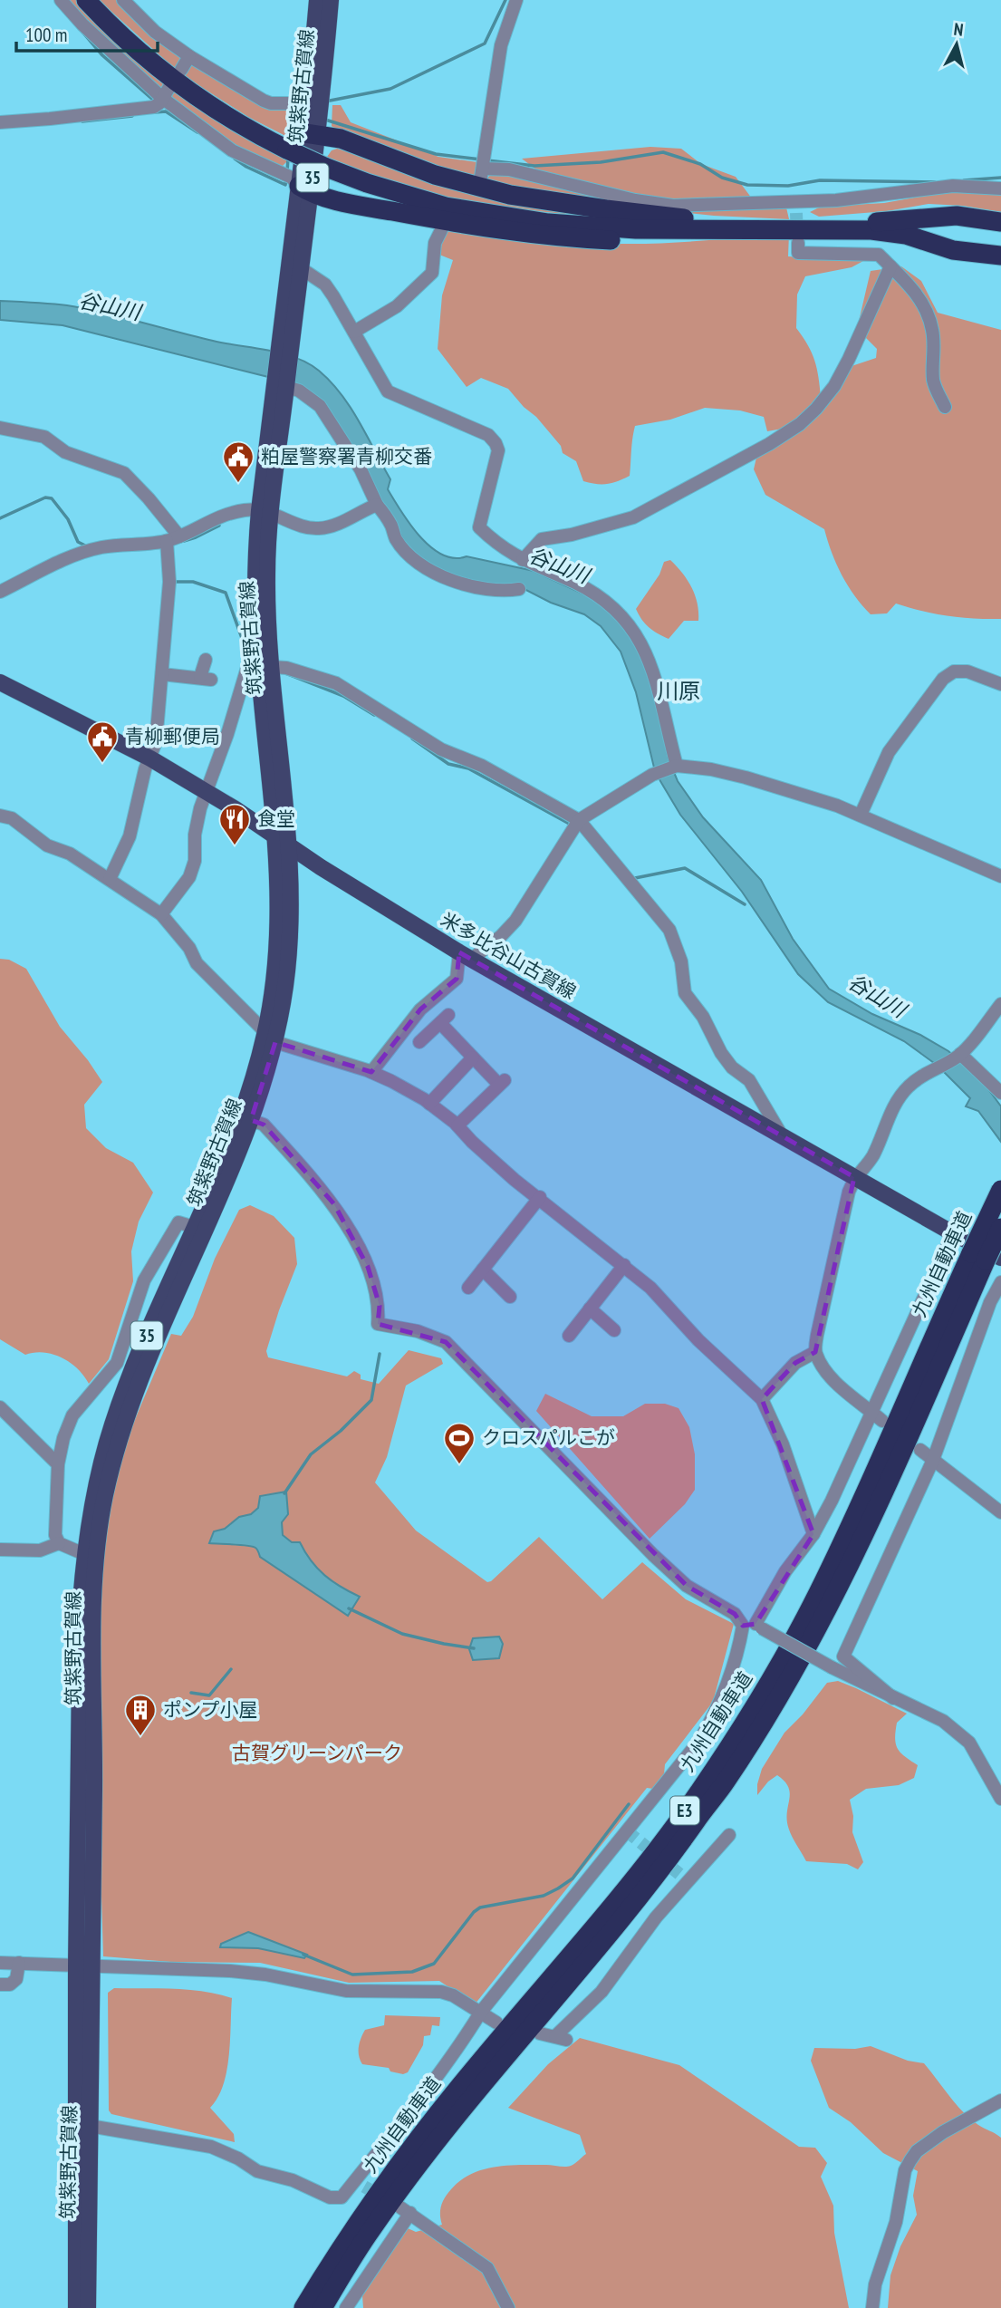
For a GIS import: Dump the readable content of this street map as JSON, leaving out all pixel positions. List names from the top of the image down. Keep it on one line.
{"streets":{"highway":["九州自動車道","E3"],"main road":["筑紫野古賀線","35","米多比谷山古賀線"]},"crossings":[["筑紫野古賀線","米多比谷山古賀線"],["米多比谷山古賀線","九州自動車道"]],"districts":["川原"],"water":["谷山川"],"parks":["古賀グリーンパーク"],"places":{"public building":["粕屋警察署青柳交番","青柳郵便局"],"restaurant":["食堂"],"sports":["クロスパルこが"],"building":["ポンプ小屋"]},"scale_bar":"100 m","north":"top"}
